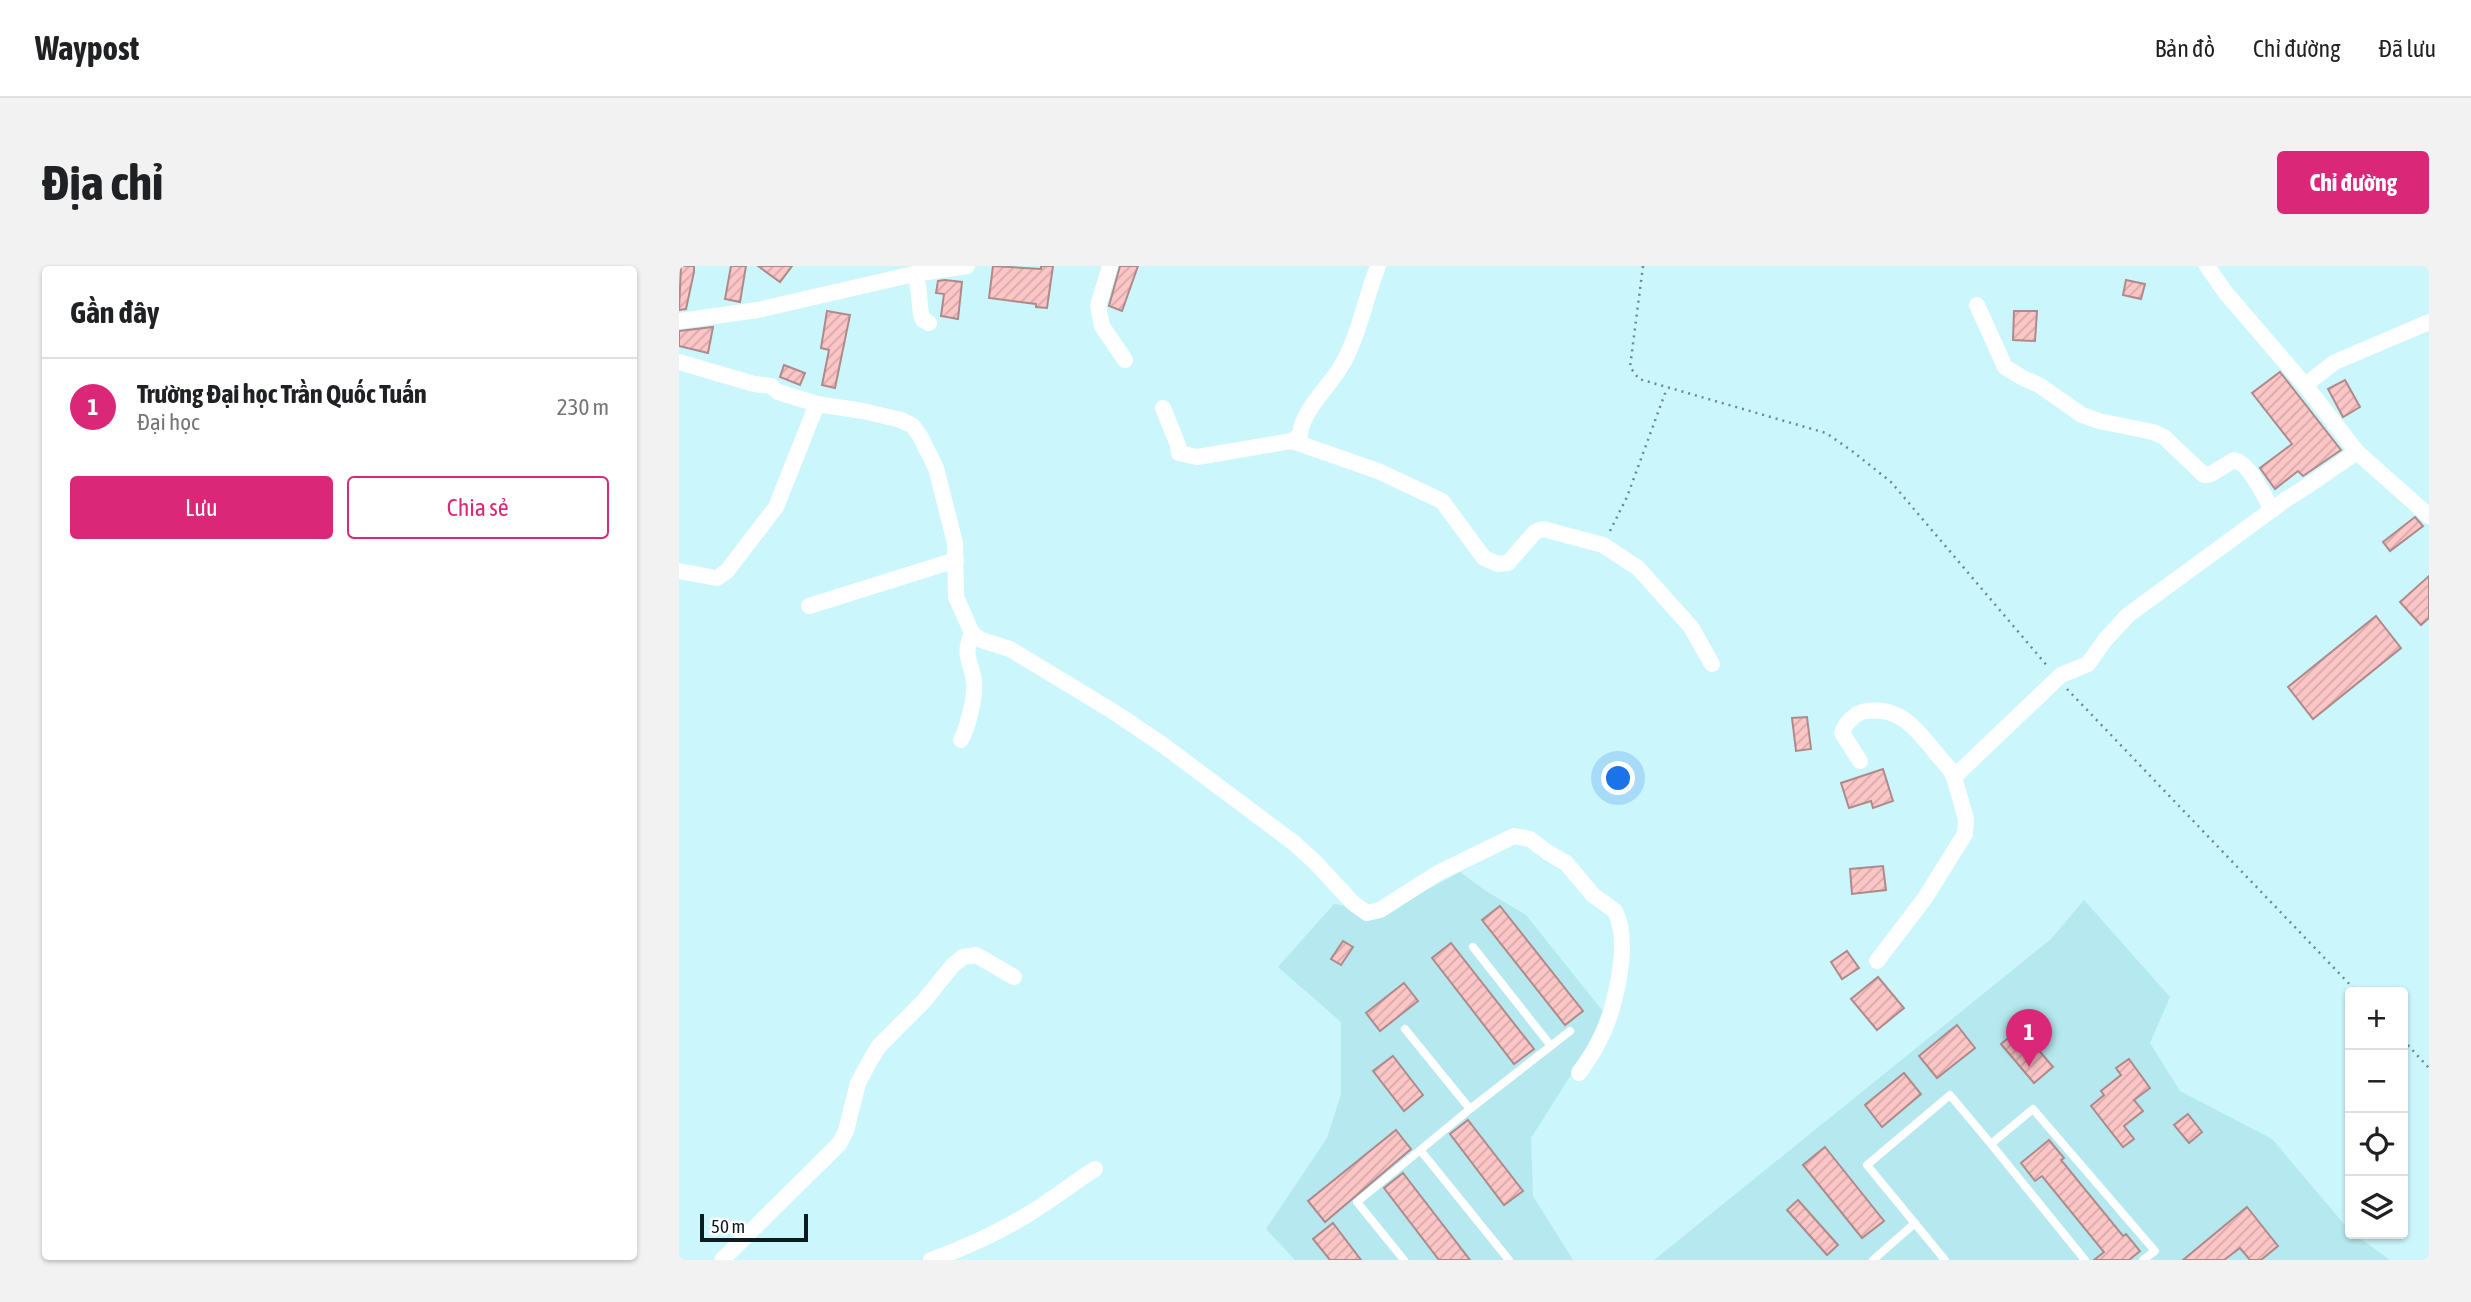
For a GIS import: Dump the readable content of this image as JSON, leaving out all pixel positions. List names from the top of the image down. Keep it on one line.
{"scale_bar":"50 m","page":{"header":"Waypost","nav":["Bản đồ","Chỉ đường","Đã lưu"],"buttons":["Chỉ đường",["Lưu","Chia sẻ"]],"title":"Địa chỉ","heading":"Gần đây","list":[{"mark":"1","name":"Trường Đại học Trần Quốc Tuấn","note":"Đại học","value":"230 m"}],"map_buttons":["+","−"],"pins":"1","scale":"50 m"}}
